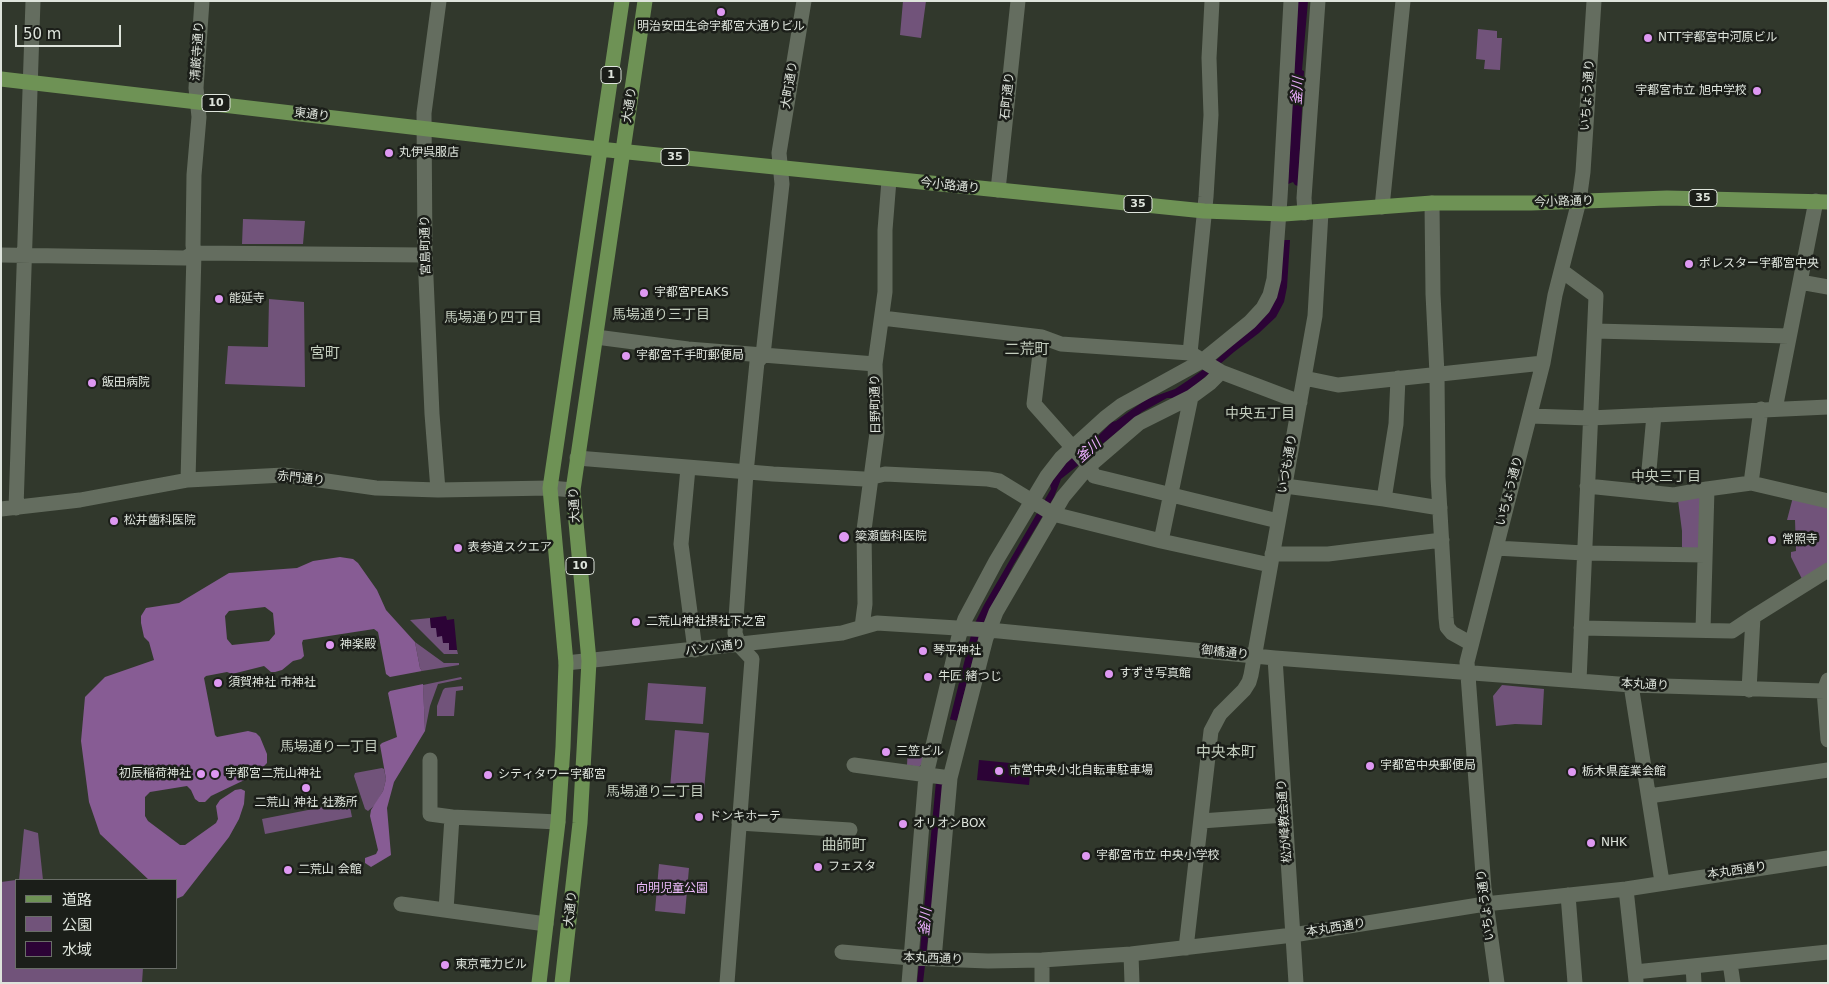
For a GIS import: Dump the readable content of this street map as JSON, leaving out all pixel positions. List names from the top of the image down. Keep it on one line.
{"streets":{"main road":["1","10","大通り","東通り","35","今小路通り"],"street":["清厳寺通り","大町通り","いちょう通り","石町通り","宮島町通り","日野町通り","いづも通り","赤門通り","バンバ通り","御橋通り","本丸通り","松が峰教会通り","本丸西通り"]},"crossings":[["清厳寺通り","東通り"],["清厳寺通り","赤門通り"],["大町通り","今小路通り"],["大町通り","バンバ通り"],["いちょう通り","今小路通り"],["いちょう通り","御橋通り"],["いちょう通り","本丸通り"],["いちょう通り","本丸西通り"],["石町通り","今小路通り"],["大通り","東通り"],["大通り","今小路通り"],["大通り","赤門通り"],["大通り","バンバ通り"],["東通り","今小路通り"],["東通り","宮島町通り"],["35","今小路通り"],["今小路通り","日野町通り"],["今小路通り","いづも通り"],["宮島町通り","赤門通り"],["日野町通り","バンバ通り"],["日野町通り","御橋通り"],["いづも通り","御橋通り"],["いづも通り","本丸西通り"],["バンバ通り","御橋通り"],["御橋通り","本丸通り"],["御橋通り","松が峰教会通り"],["松が峰教会通り","本丸西通り"]],"districts":["馬場通り三丁目","馬場通り四丁目","二荒町","宮町","中央五丁目","中央三丁目","馬場通り一丁目","中央本町","馬場通り二丁目","曲師町"],"water":["釜川"],"parks":["向明児童公園"],"places":["明治安田生命宇都宮大通りビル","NTT宇都宮中河原ビル","宇都宮市立 旭中学校","丸伊呉服店","ポレスター宇都宮中央","宇都宮PEAKS","能延寺","宇都宮千手町郵便局","飯田病院","松井歯科医院","簗瀬歯科医院","常照寺","表参道スクエア","二荒山神社摂社下之宮","神楽殿","琴平神社","すずき写真館","牛匠 緒つじ","須賀神社 市神社","三笠ビル","宇都宮中央郵便局","市営中央小北自転車駐車場","栃木県産業会館","初辰稲荷神社","宇都宮二荒山神社","シティタワー宇都宮","二荒山 神社 社務所","ドンキホーテ","オリオンBOX","NHK","宇都宮市立 中央小学校","フェスタ","二荒山 会館","東京電力ビル"],"legend":["道路","公園","水域"],"scale_bar":"50 m"}
